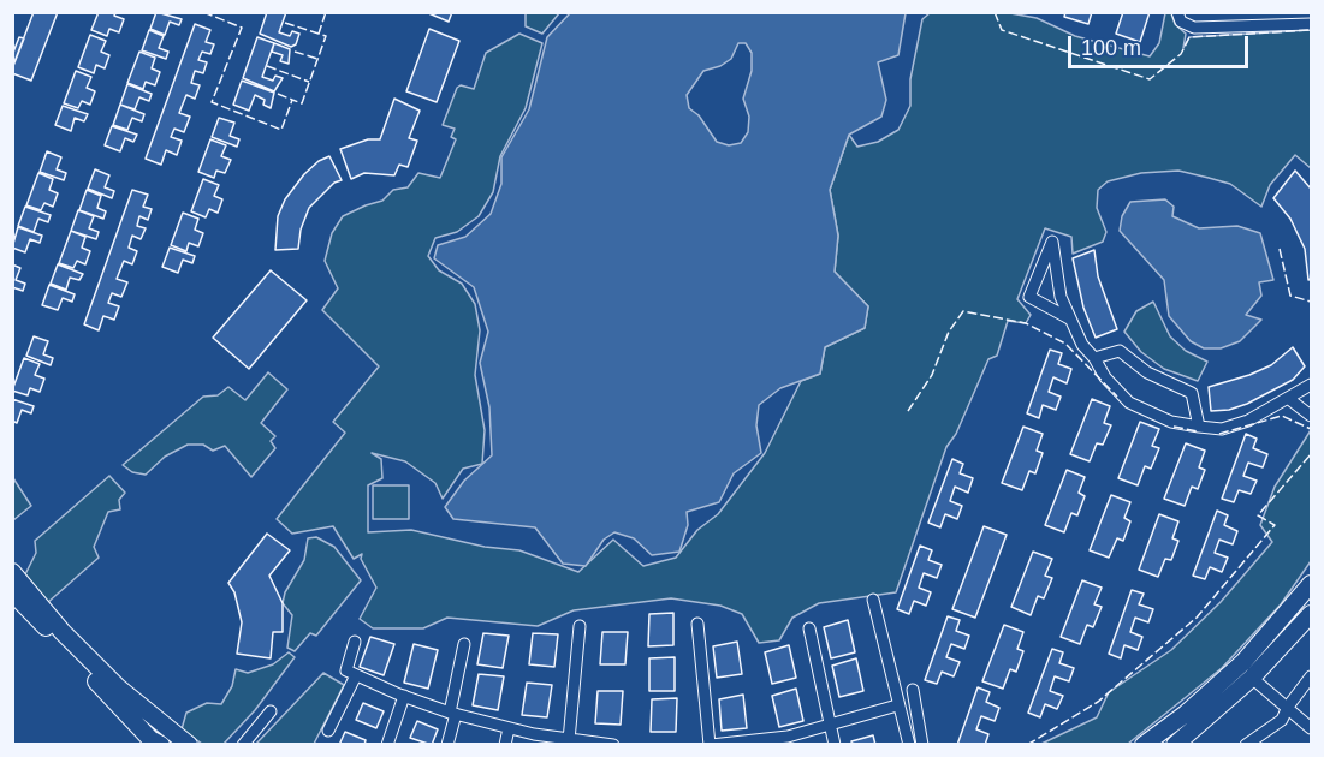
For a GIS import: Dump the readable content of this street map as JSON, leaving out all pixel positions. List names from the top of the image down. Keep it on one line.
{"scale_bar":"100 m"}
